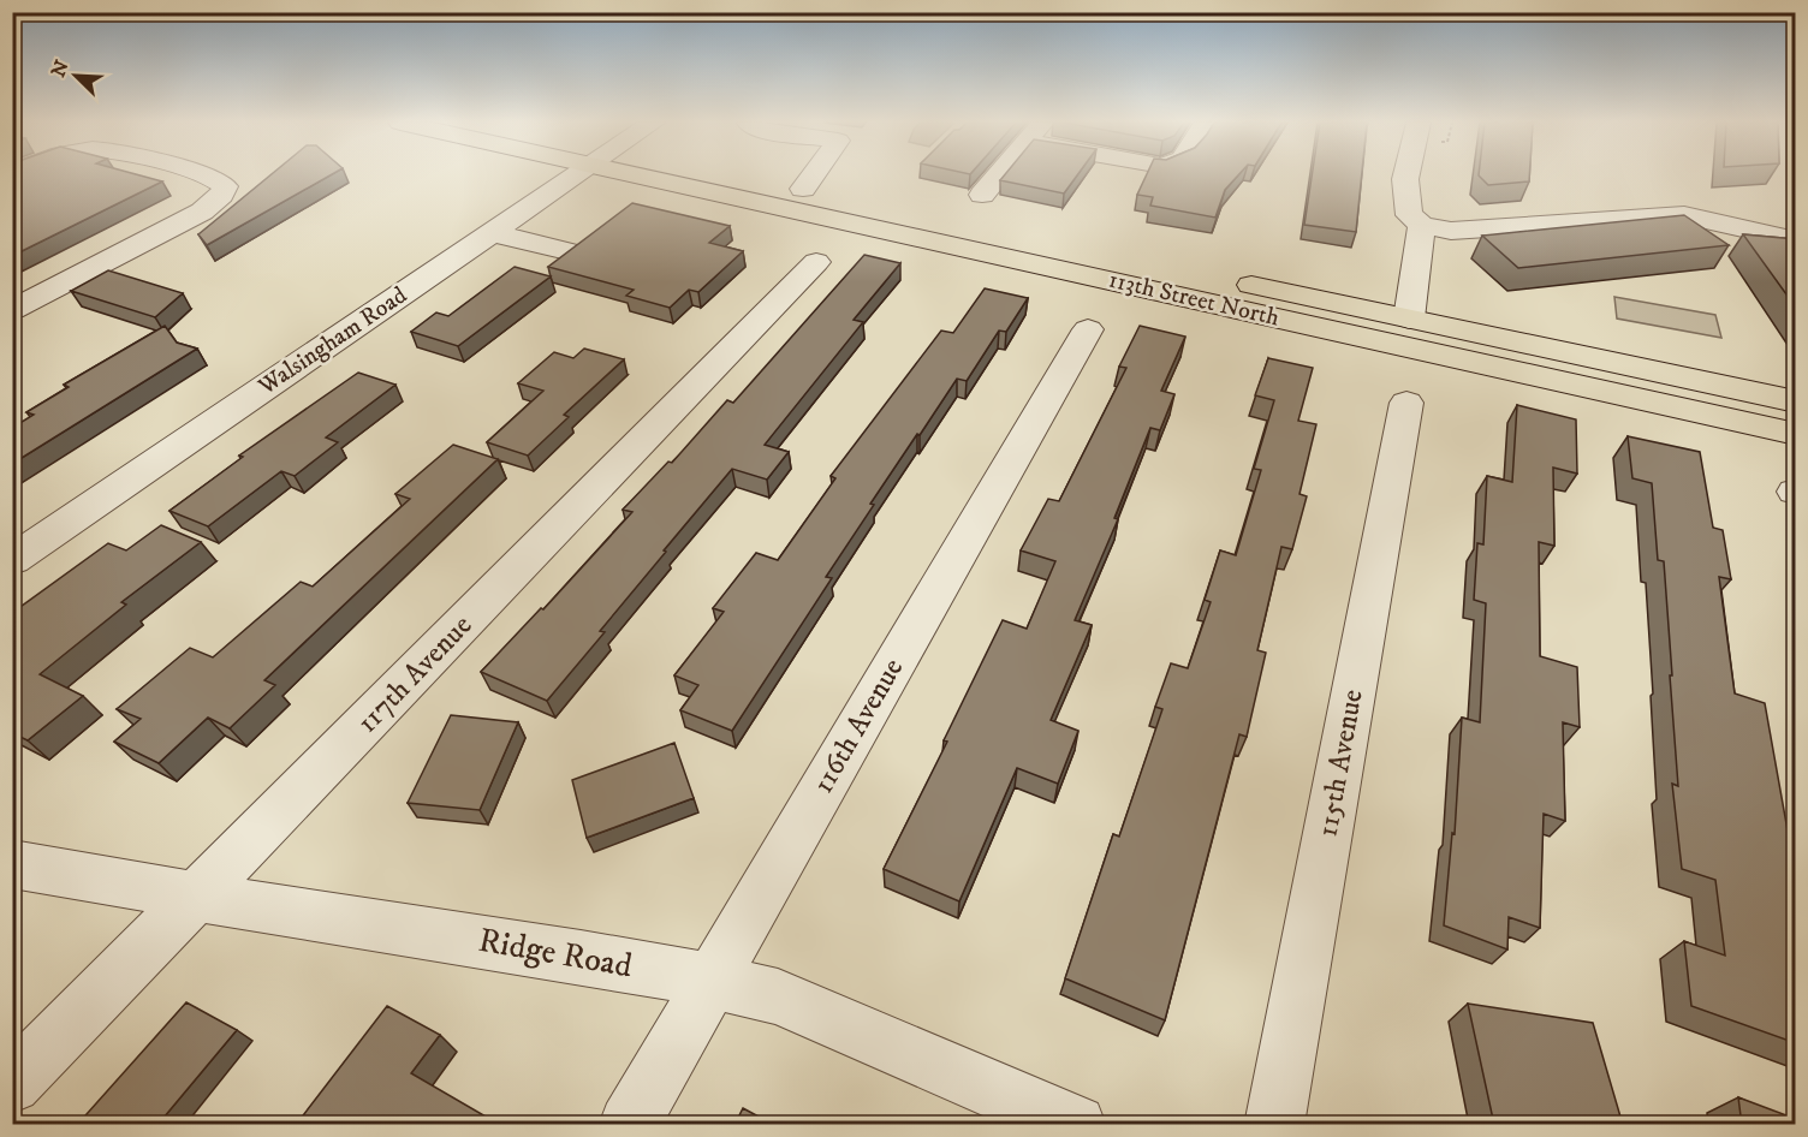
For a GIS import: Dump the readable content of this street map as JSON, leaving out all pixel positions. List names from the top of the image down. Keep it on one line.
{"streets":{"main road":["113th Street North"],"street":["Walsingham Road","117th Avenue","116th Avenue","115th Avenue","Ridge Road"]},"crossings":[["117th Avenue","Ridge Road"],["116th Avenue","Ridge Road"]],"north":"top left"}
